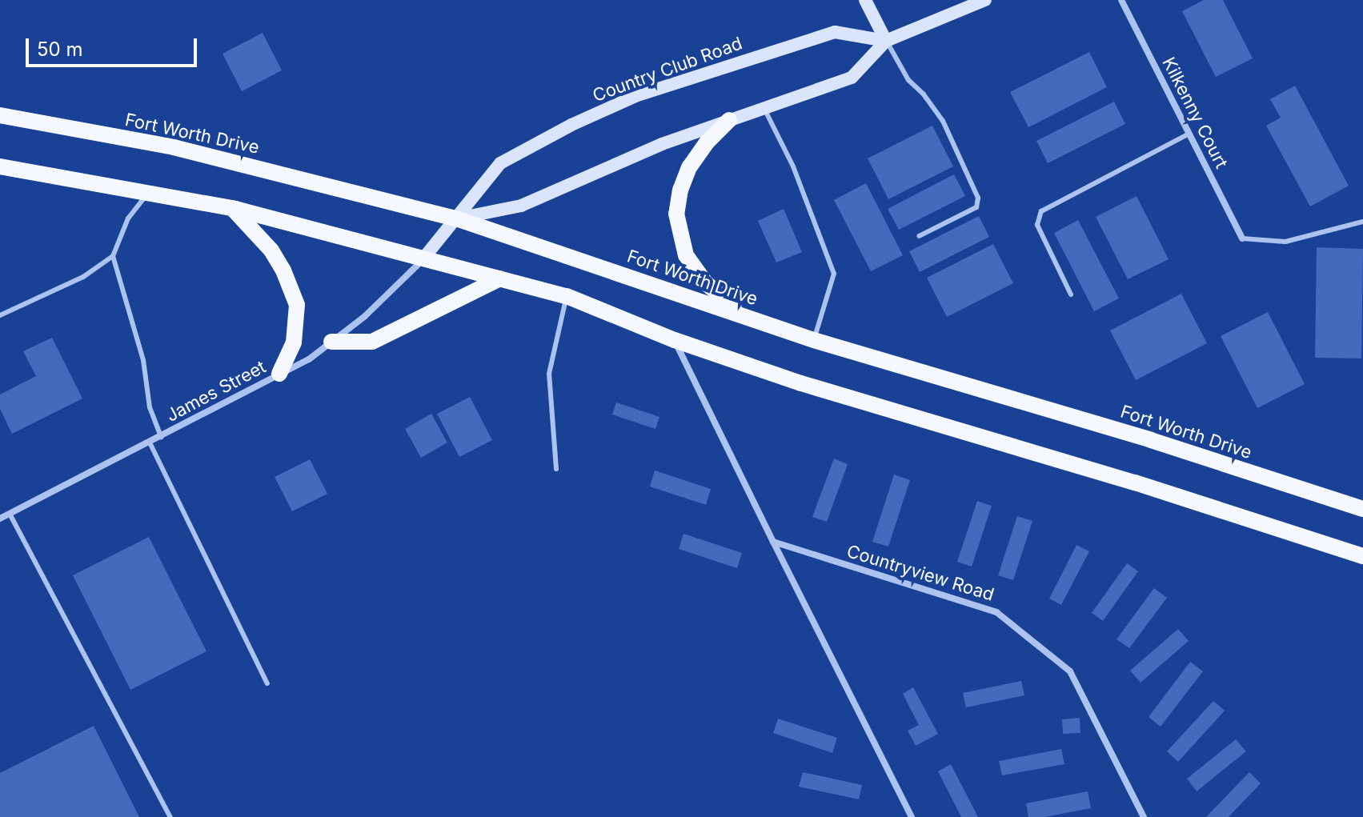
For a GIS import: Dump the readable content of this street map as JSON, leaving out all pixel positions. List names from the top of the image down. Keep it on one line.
{"streets":{"main road":["Country Club Road","Fort Worth Drive"],"street":["Kilkenny Court","James Street","Countryview Road"]},"crossings":[["Country Club Road","Fort Worth Drive"],["Country Club Road","James Street"]],"scale_bar":"50 m"}
